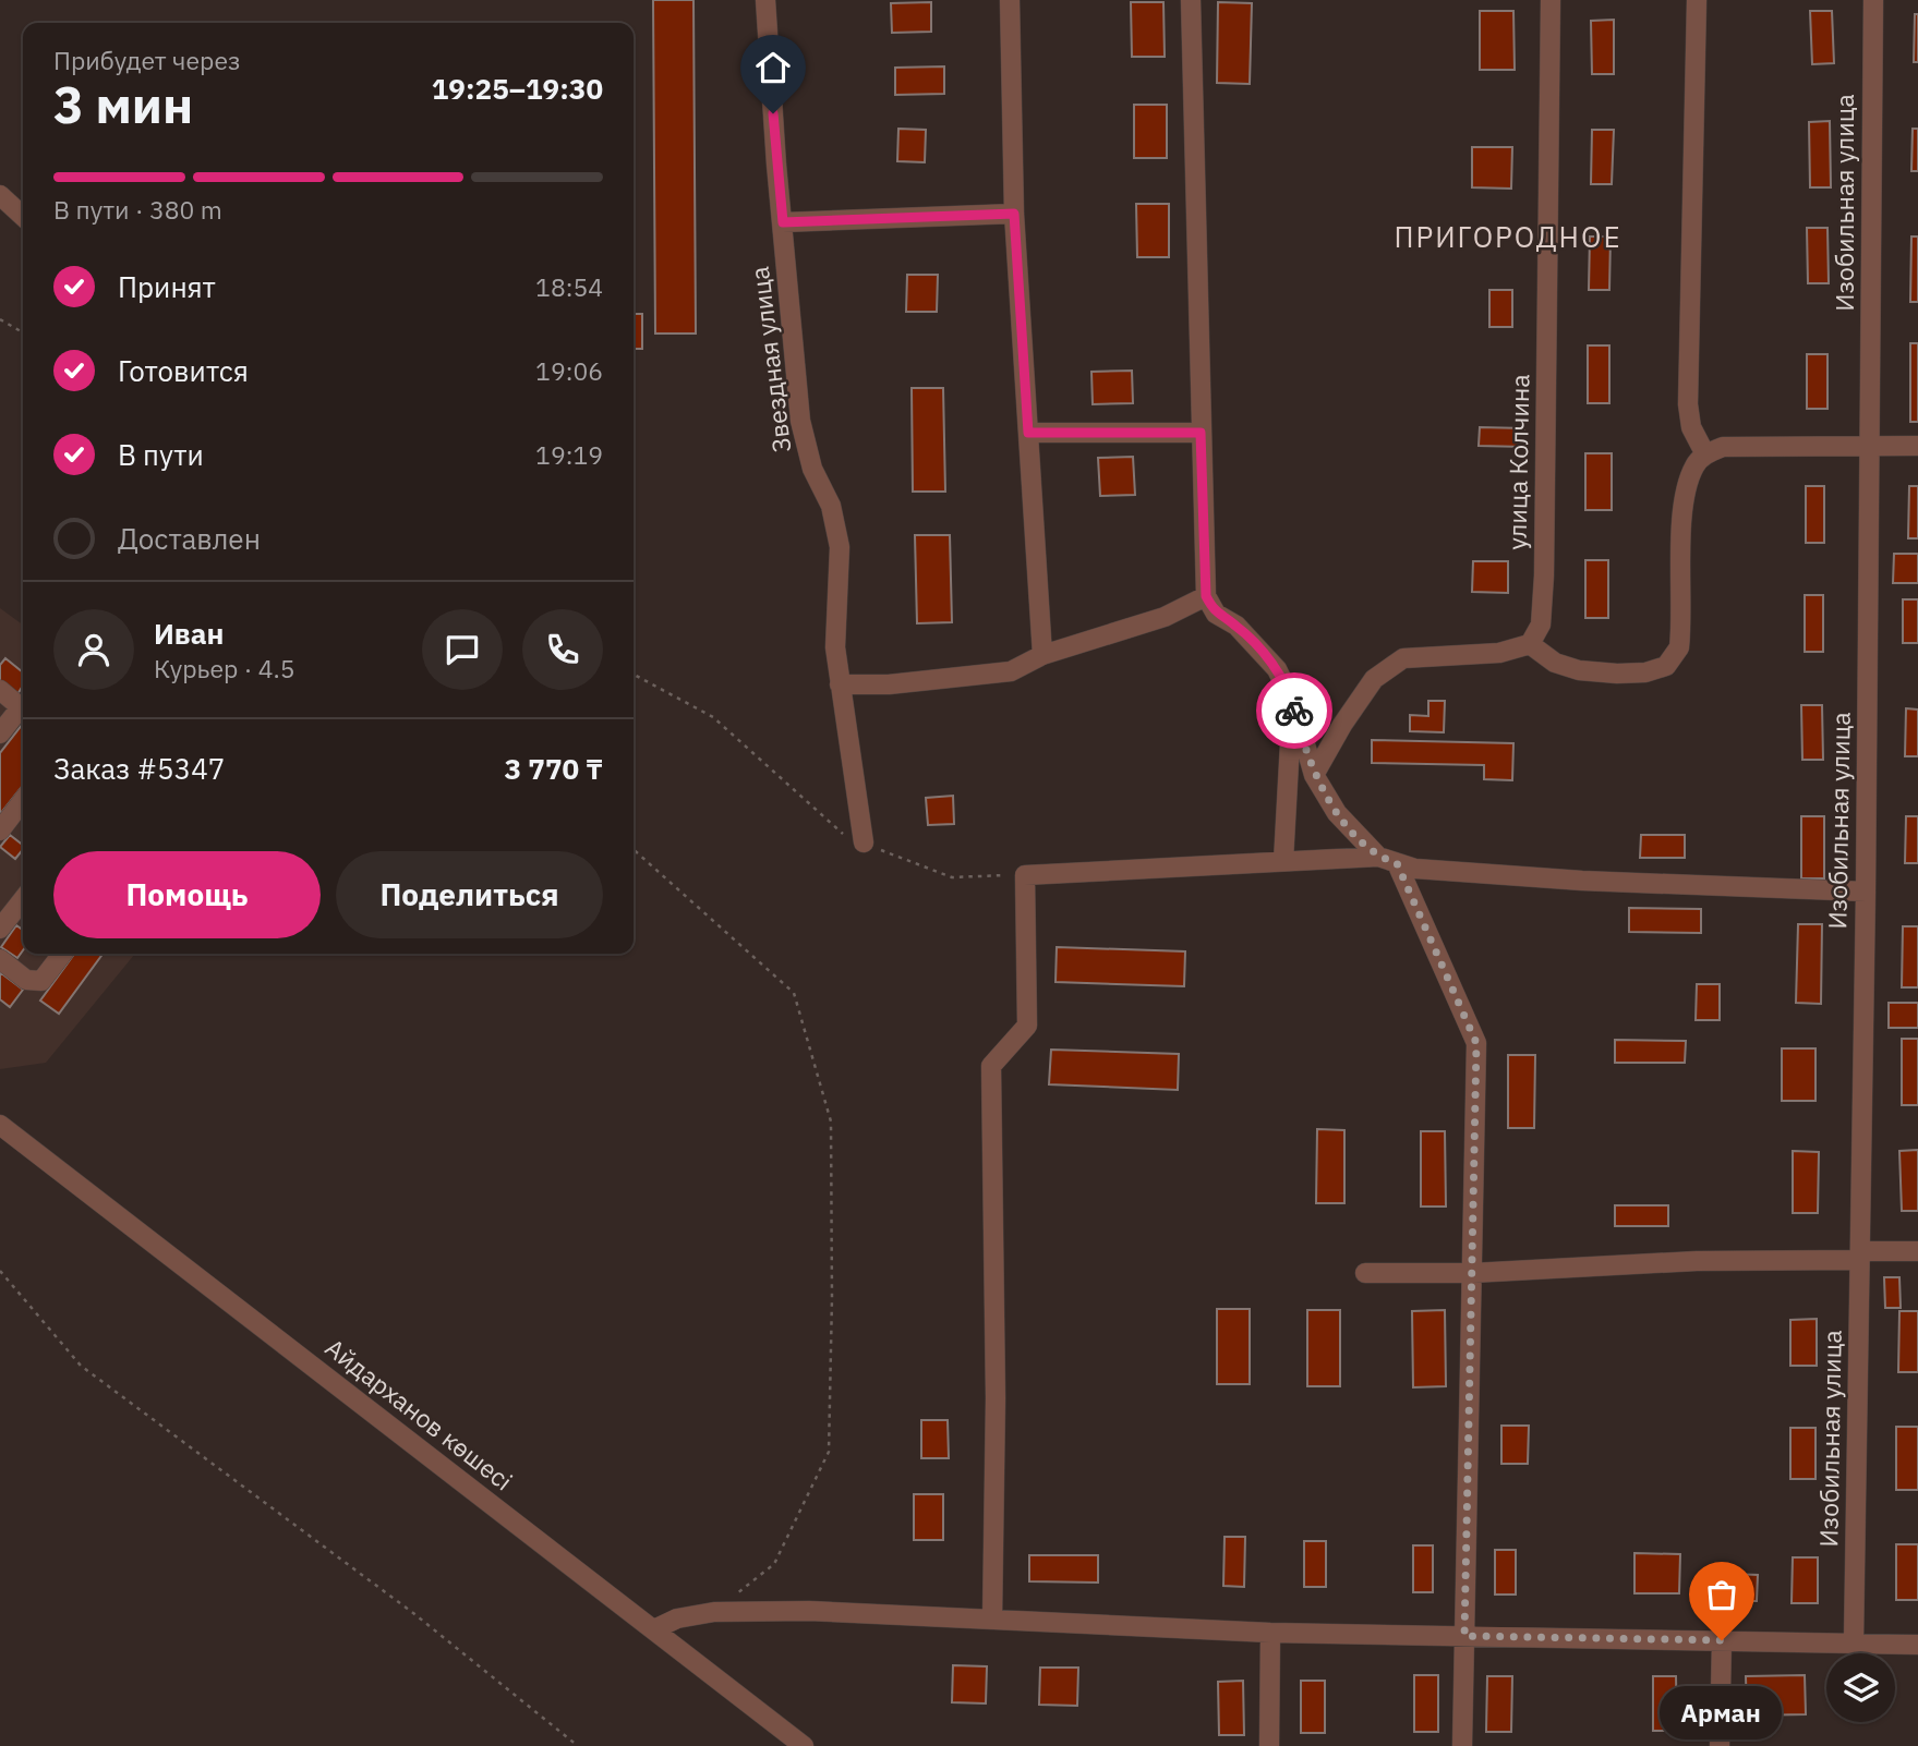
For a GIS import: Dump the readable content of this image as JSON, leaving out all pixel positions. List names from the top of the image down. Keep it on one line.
{"streets":{"street":["Изобильная улица","Звездная улица","улица Колчина","Айдарханов көшесі"]},"districts":["ПРИГОРОДНОЕ"],"places":["Арман"],"page":{"heading":["3 мин","Прибудет через","19:25–19:30"],"panel":["Иван","Курьер · 4.5","Заказ #5347","3 770 ₸"],"bar":"В пути · 380 m","list":[["Принят","18:54"],["Готовится","19:06"],["В пути","19:19"],"Доставлен"],"buttons":["Помощь","Поделиться"],"bubble":"Арман"}}
